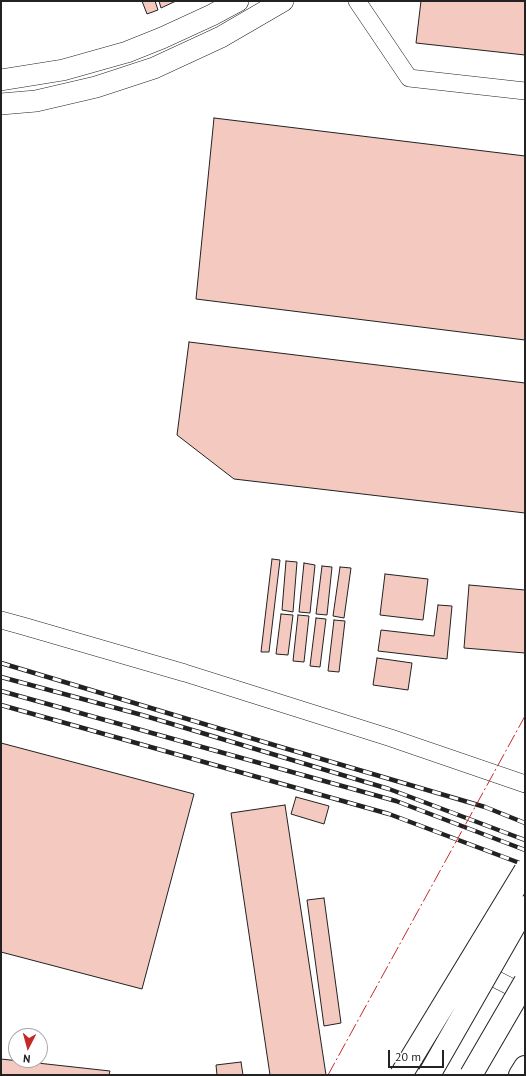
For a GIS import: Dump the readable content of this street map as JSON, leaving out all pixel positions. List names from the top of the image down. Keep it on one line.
{"scale_bar":"20 m","north":"bottom"}
